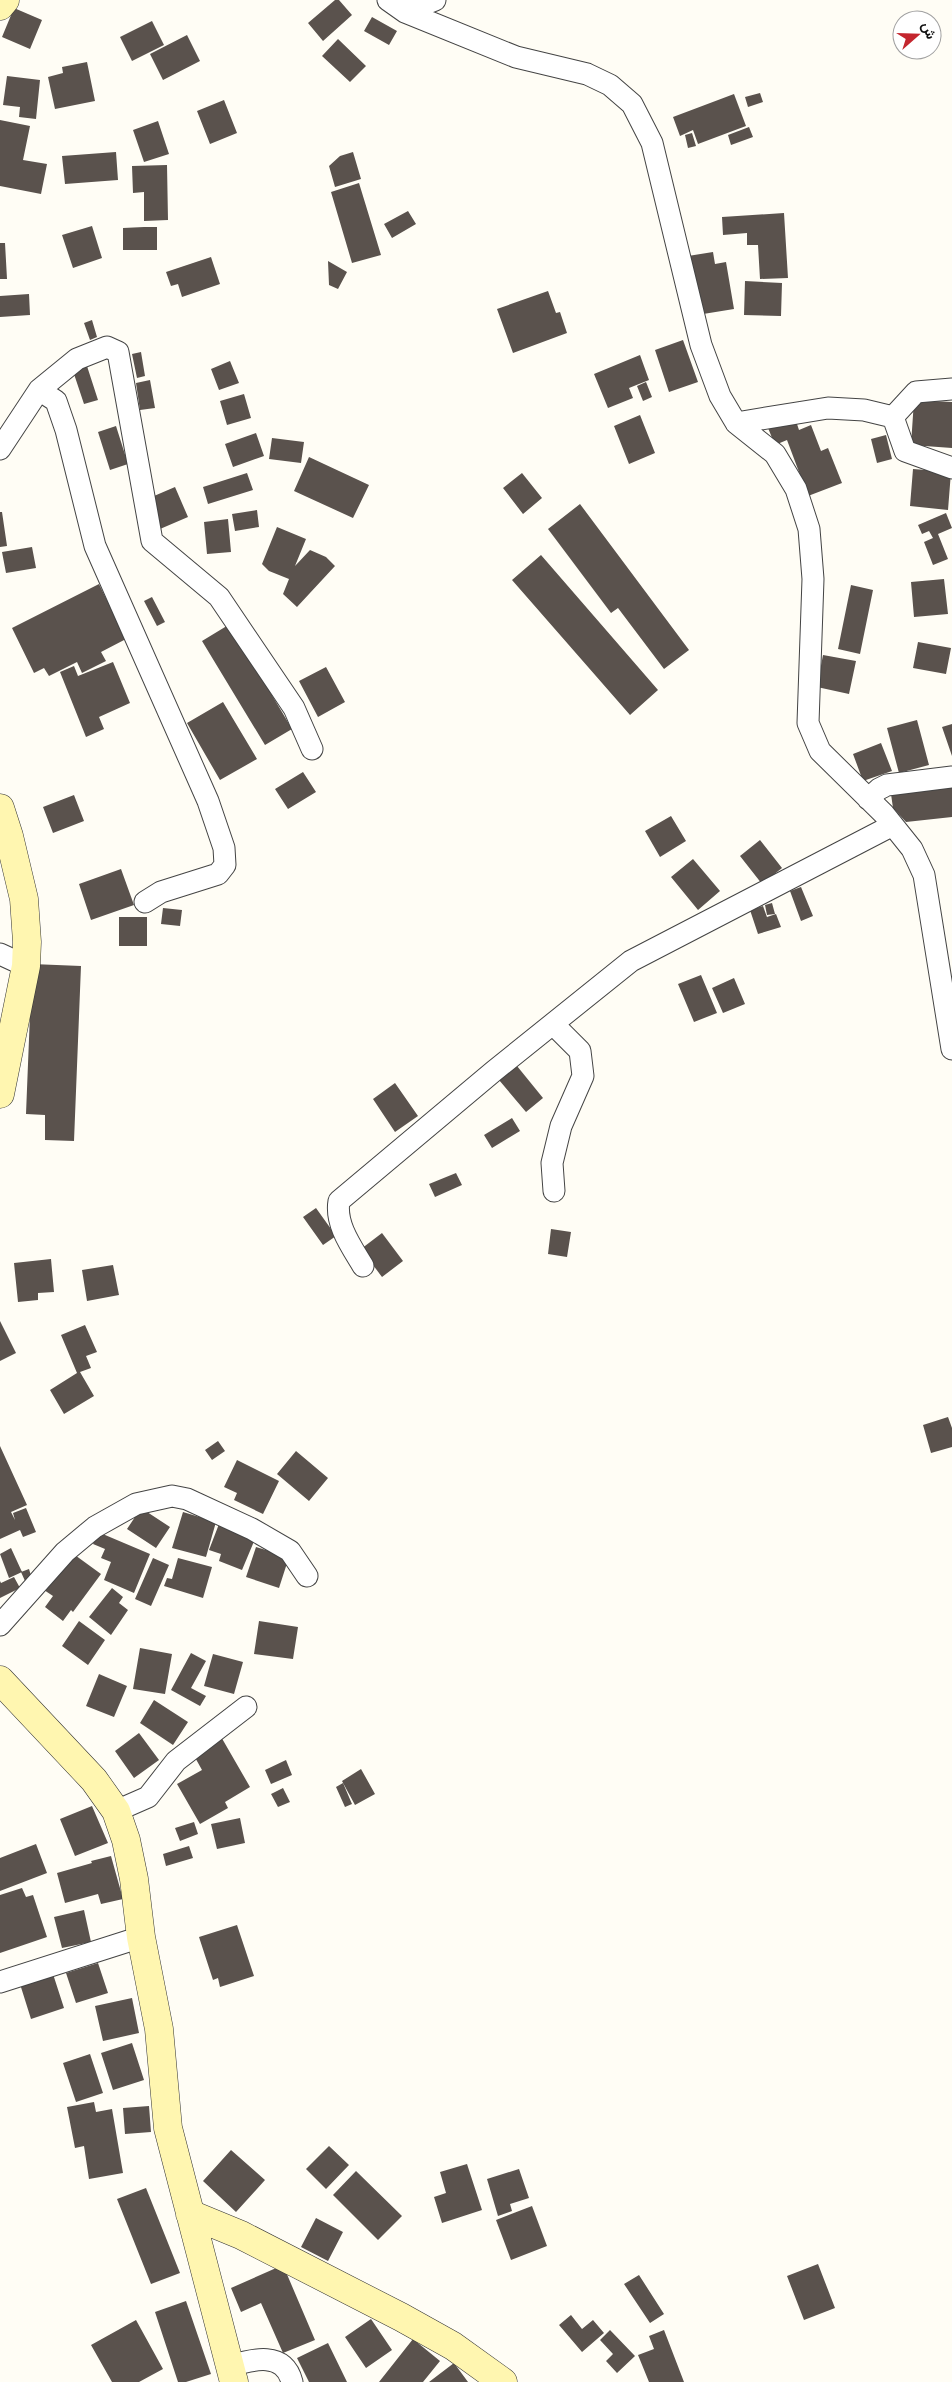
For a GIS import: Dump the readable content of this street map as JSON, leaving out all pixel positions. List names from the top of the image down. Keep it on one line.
{"north":"right"}
